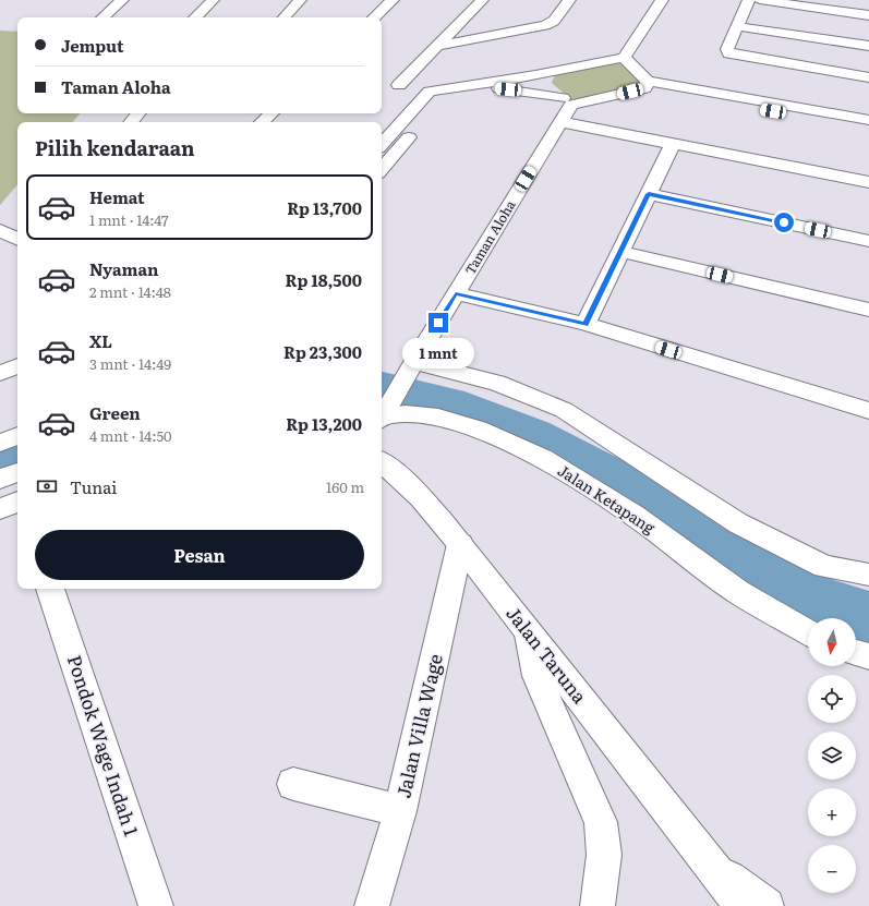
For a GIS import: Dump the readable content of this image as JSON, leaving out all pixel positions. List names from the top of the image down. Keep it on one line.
{"streets":{"street":["Taman Aloha","Jalan Ketapang","Jalan Taruna","Jalan Villa Wage","Pondok Wage Indah 1"]},"crossings":[["Taman Aloha","Jalan Ketapang"],["Jalan Taruna","Jalan Villa Wage"]],"north":"bottom","page":{"banner":["Jemput","Taman Aloha"],"heading":"Pilih kendaraan","list":[{"name":"Hemat","note":"1 mnt · 14:47","value":"Rp 13,700"},{"name":"Nyaman","note":"2 mnt · 14:48","value":"Rp 18,500"},{"name":"XL","note":"3 mnt · 14:49","value":"Rp 23,300"},{"name":"Green","note":"4 mnt · 14:50","value":"Rp 13,200"}],"bubble":"1 mnt","pay":["Tunai","160 m"],"buttons":"Pesan","map_buttons":["+","−"]}}
